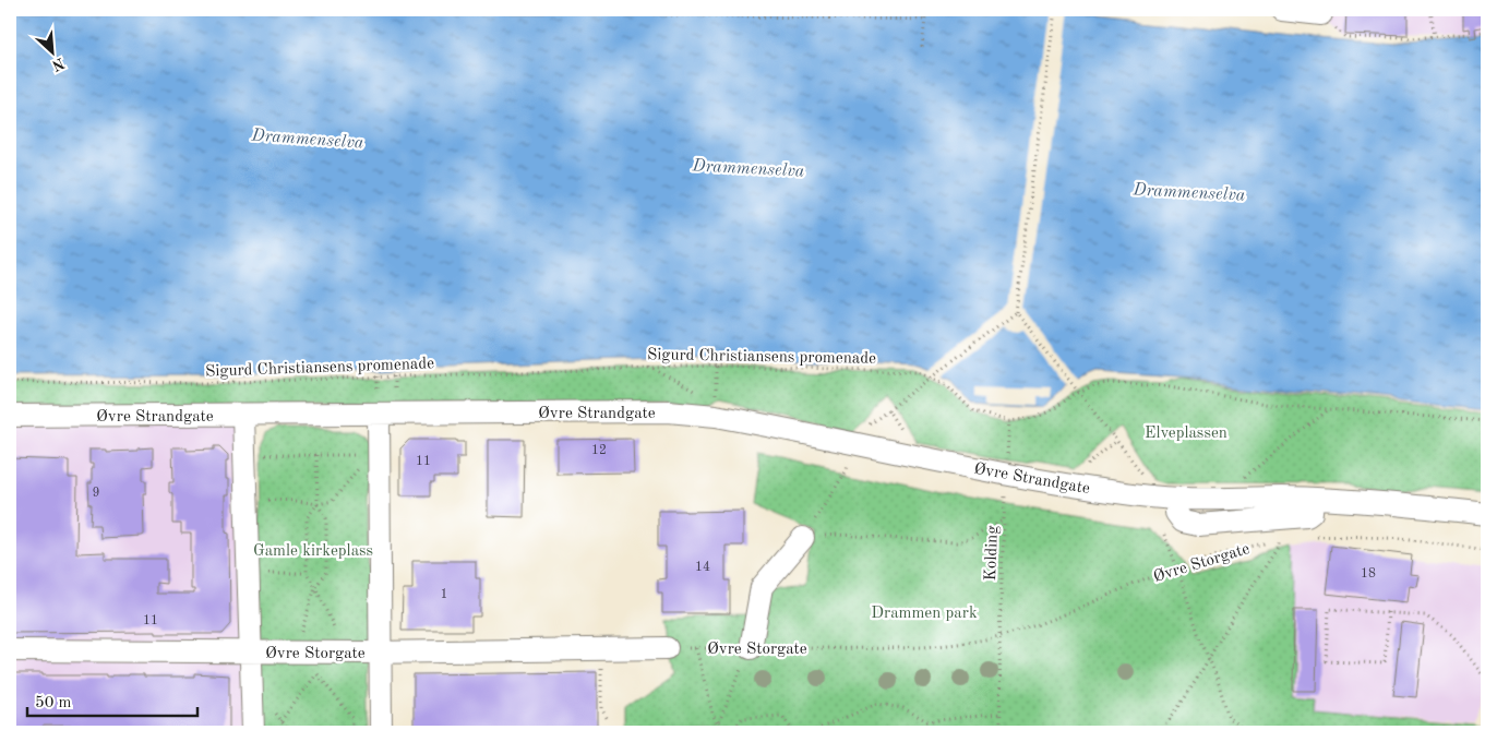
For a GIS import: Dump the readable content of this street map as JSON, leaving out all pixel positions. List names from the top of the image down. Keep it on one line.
{"streets":{"street":["Øvre Strandgate","Øvre Storgate"],"path":["Sigurd Christiansens promenade","Kolding"]},"crossings":[["Øvre Strandgate","Kolding"],["Kolding","Øvre Storgate"]],"water":["Drammenselva"],"parks":["Elveplassen","Gamle kirkeplass","Drammen park"],"house_numbers":["12","11","9","14","18","1","11"],"scale_bar":"50 m","north":"bottom right"}
